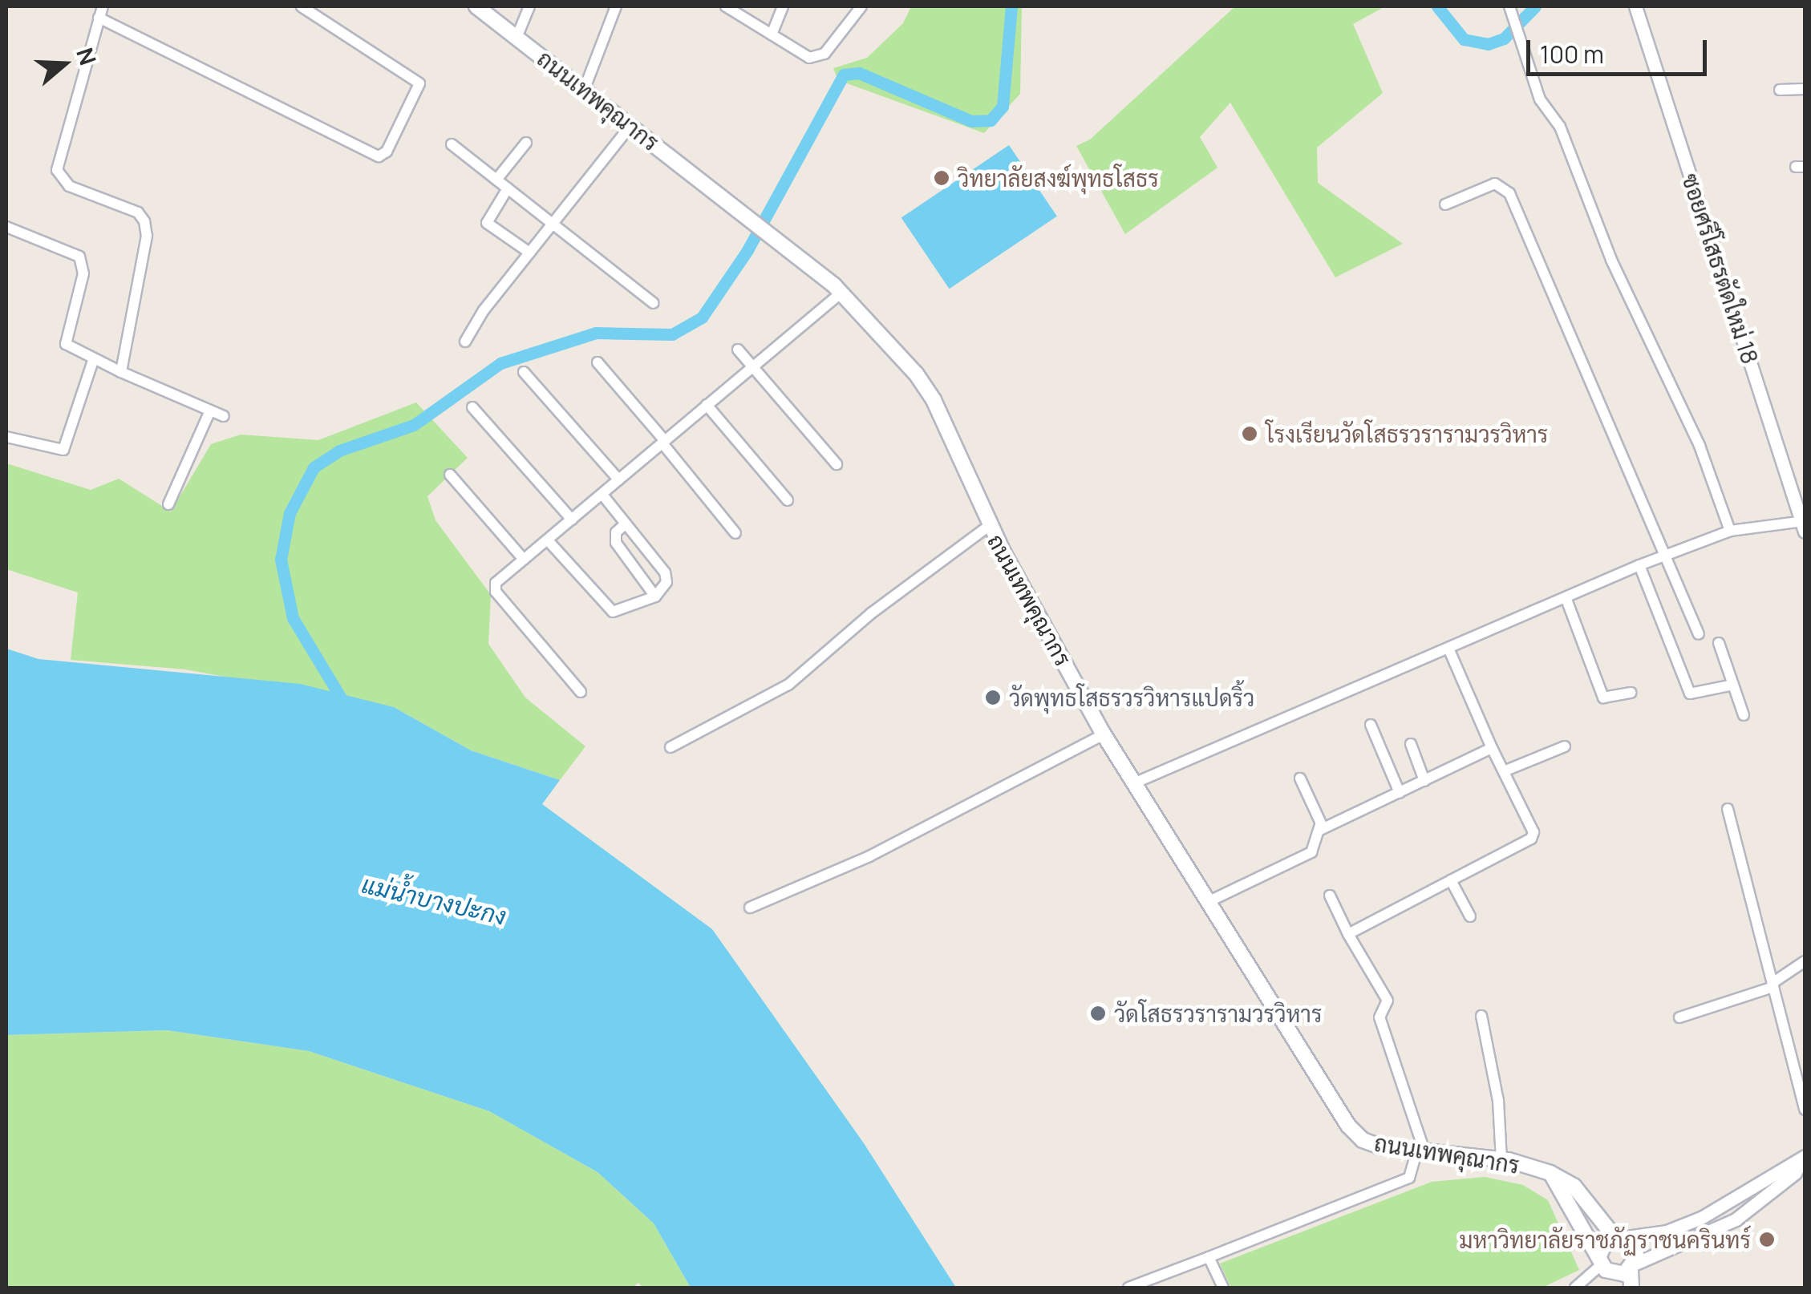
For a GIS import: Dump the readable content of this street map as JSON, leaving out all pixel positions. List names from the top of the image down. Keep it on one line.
{"streets":{"main road":["ถนนเทพคุณากร"],"street":["ซอยศรีโสธรตัดใหม่ 18"]},"water":["แม่น้ำบางปะกง"],"places":["วิทยาลัยสงฆ์พุทธโสธร","โรงเรียนวัดโสธรวรารามวรวิหาร","วัดพุทธโสธรวรวิหารแปดริ้ว","วัดโสธรวรารามวรวิหาร","มหาวิทยาลัยราชภัฏราชนครินทร์"],"scale_bar":"100 m","north":"right"}
